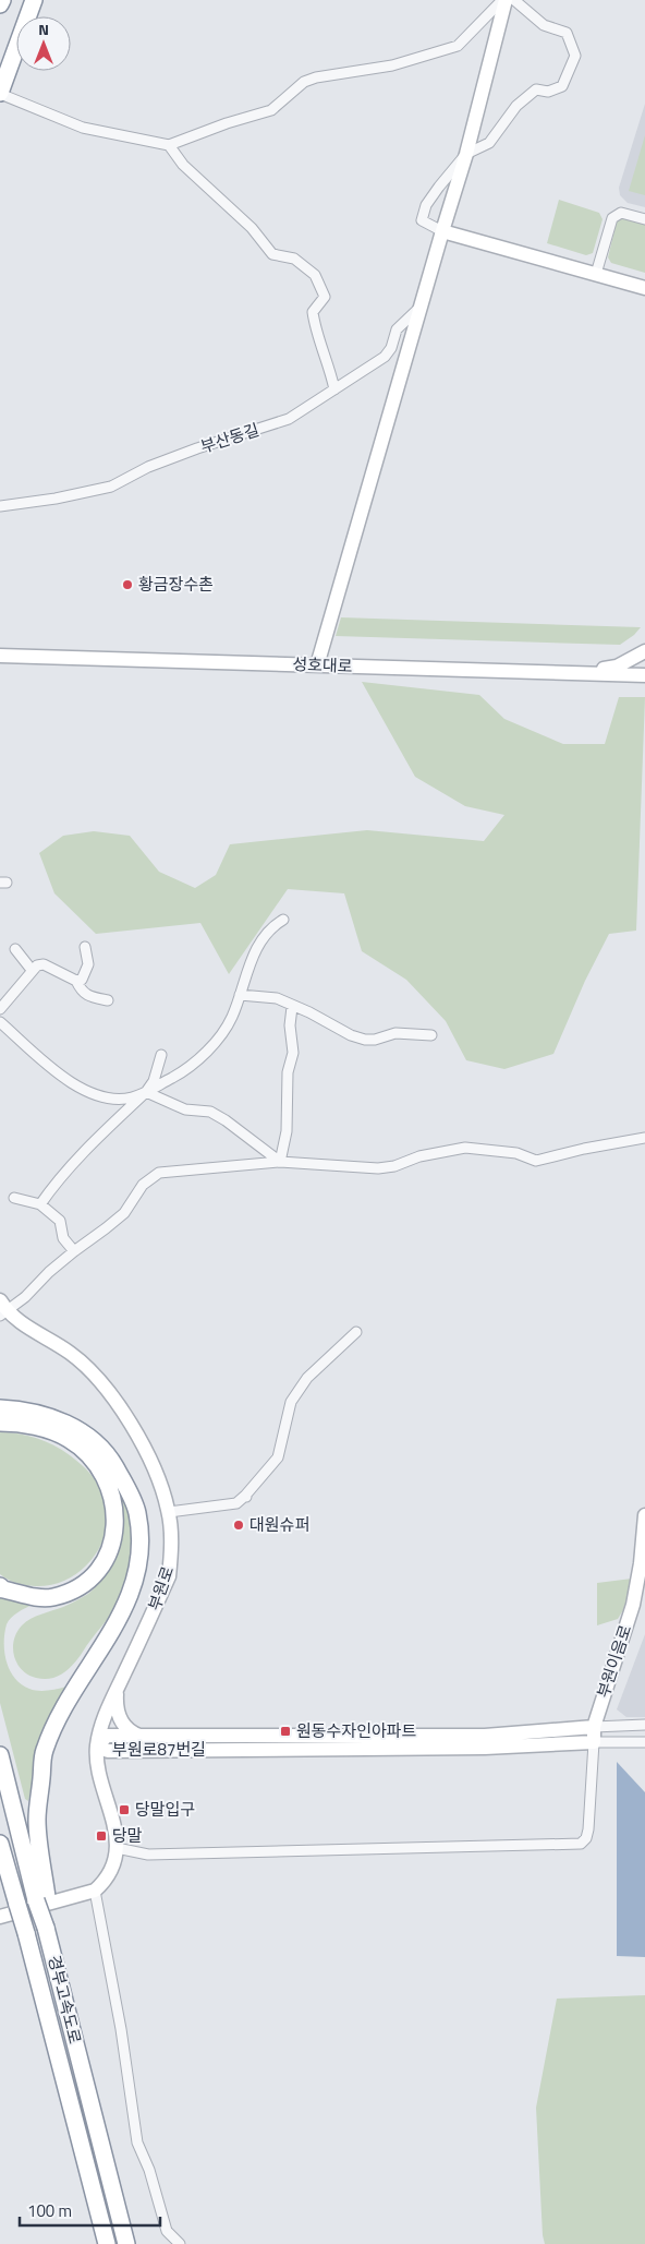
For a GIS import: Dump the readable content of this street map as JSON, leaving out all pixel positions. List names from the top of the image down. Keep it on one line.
{"streets":{"highway":["경부고속도로"],"street":["부산동길","성호대로","부원로","부원이음로","부원로87번길"]},"crossings":[["부원로","부원로87번길"],["부원이음로","부원로87번길"]],"places":{"other":["황금장수촌","대원슈퍼"],"transit":["원동수자인아파트","당말입구","당말"]},"scale_bar":"100 m","north":"top"}
